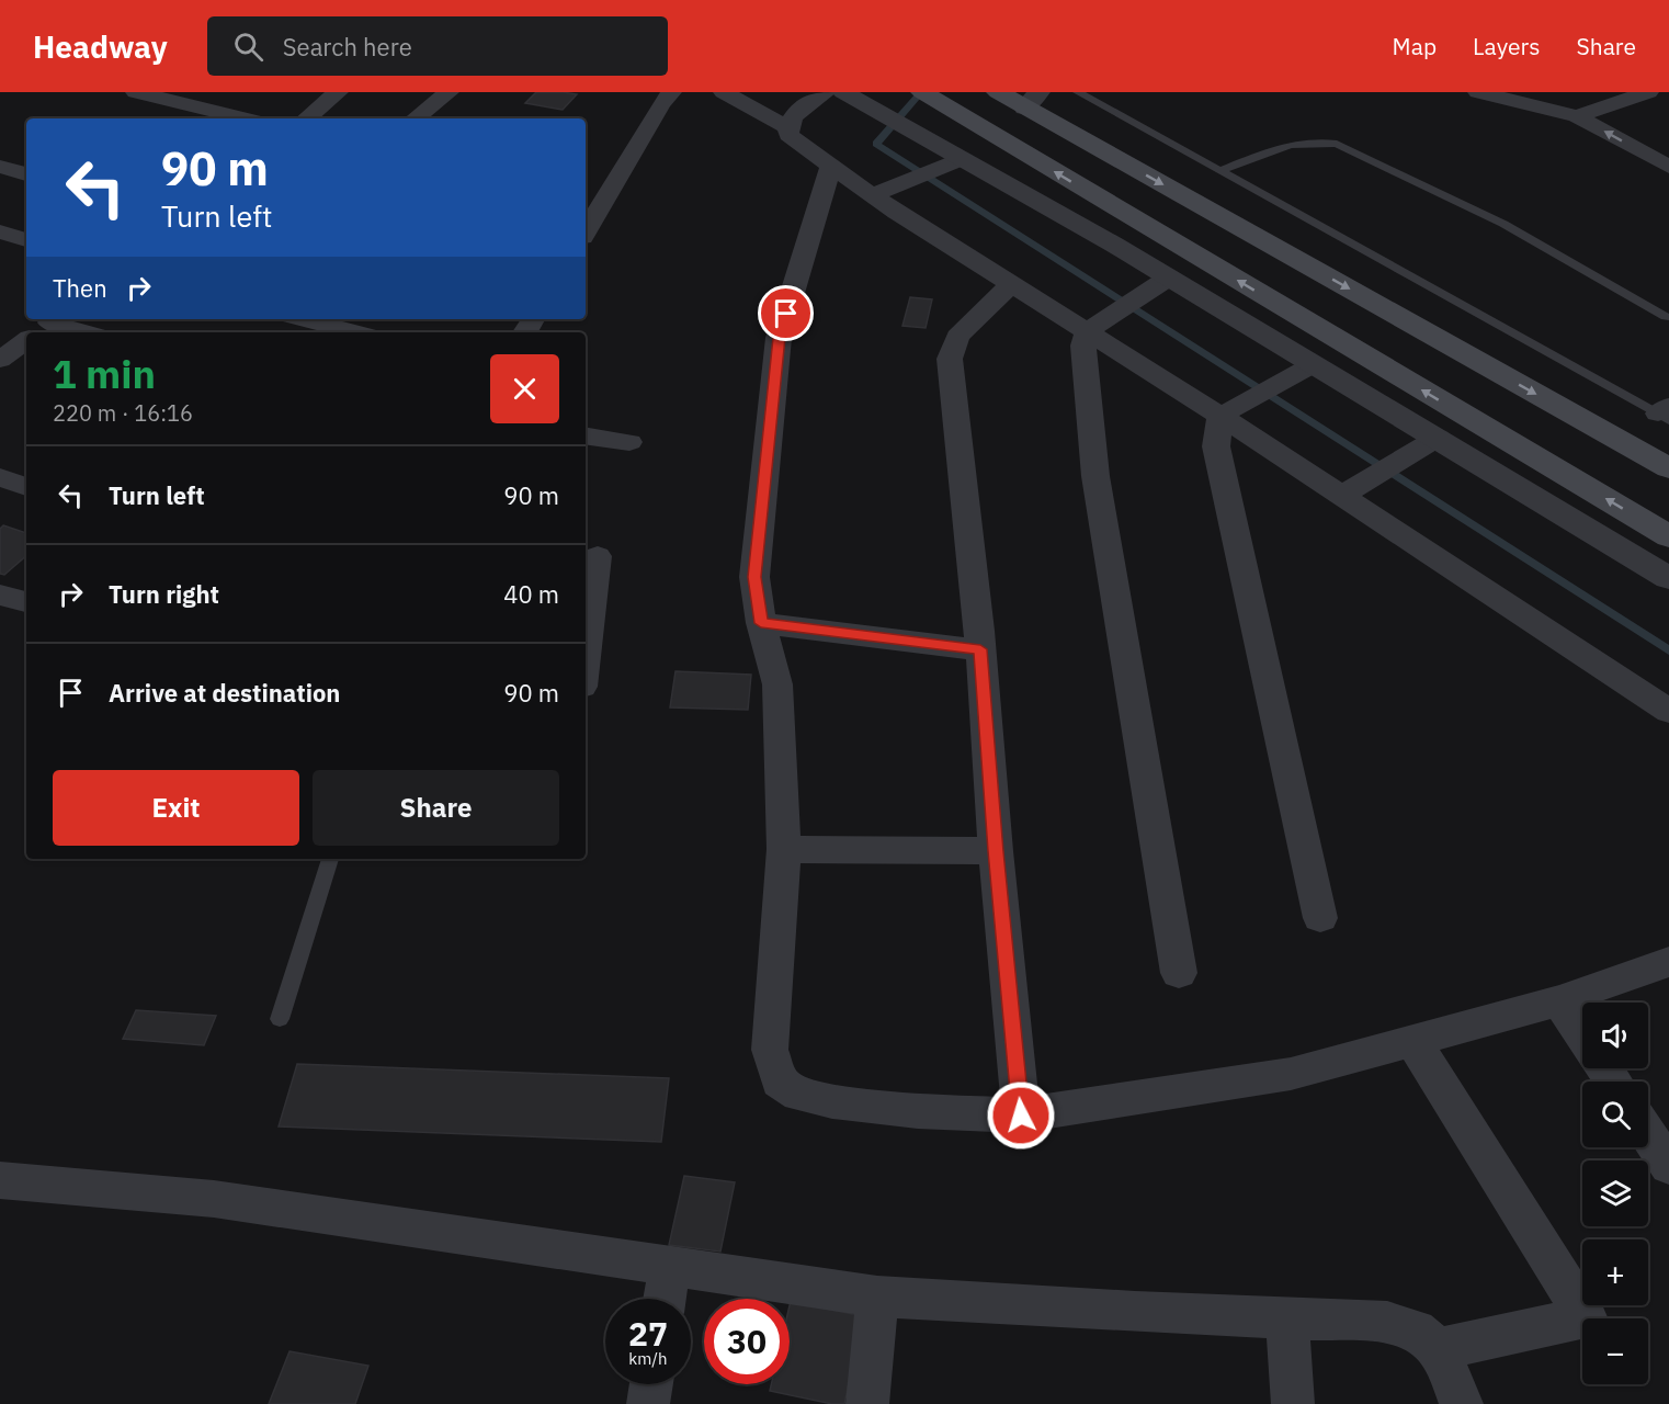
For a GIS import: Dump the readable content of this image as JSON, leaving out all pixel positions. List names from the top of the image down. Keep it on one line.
{"page":{"header":"Headway","search":"Search here","nav":["Map","Layers","Share"],"turn":["90 m","Turn left"],"then":"Then","heading":["1 min","220 m · 16:16"],"list":[{"name":"Turn left","value":"90 m"},{"name":"Turn right","value":"40 m"},{"name":"Arrive at destination","value":"90 m"}],"buttons":["Exit","Share"],"map_buttons":["+","−"],"speed":"27 km/h","limit":"30"}}
